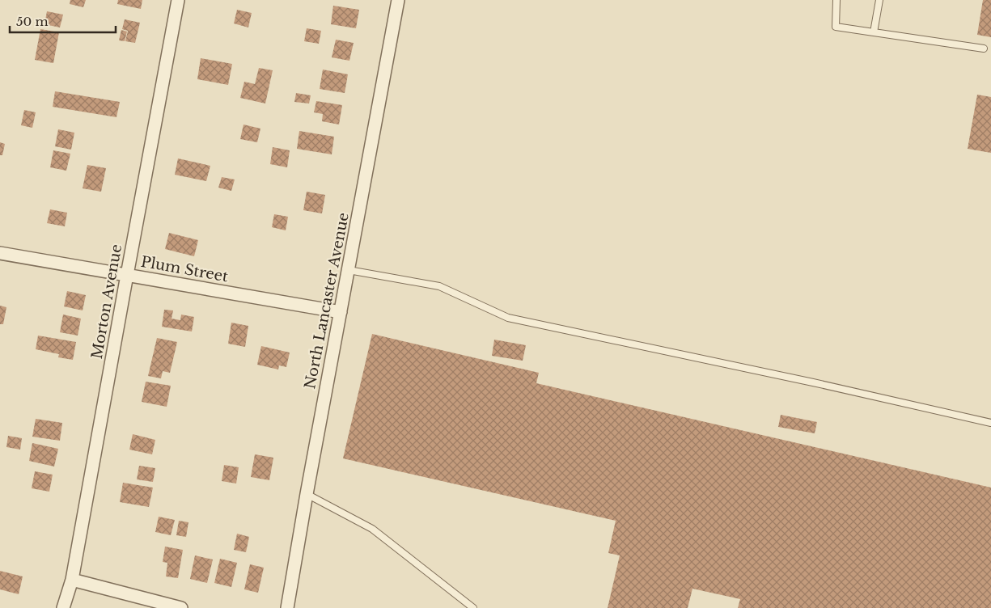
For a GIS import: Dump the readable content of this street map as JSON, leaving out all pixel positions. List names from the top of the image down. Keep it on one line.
{"streets":{"street":["Plum Street","North Lancaster Avenue","Morton Avenue"]},"crossings":[["Plum Street","North Lancaster Avenue"],["Plum Street","Morton Avenue"]],"scale_bar":"50 m"}
